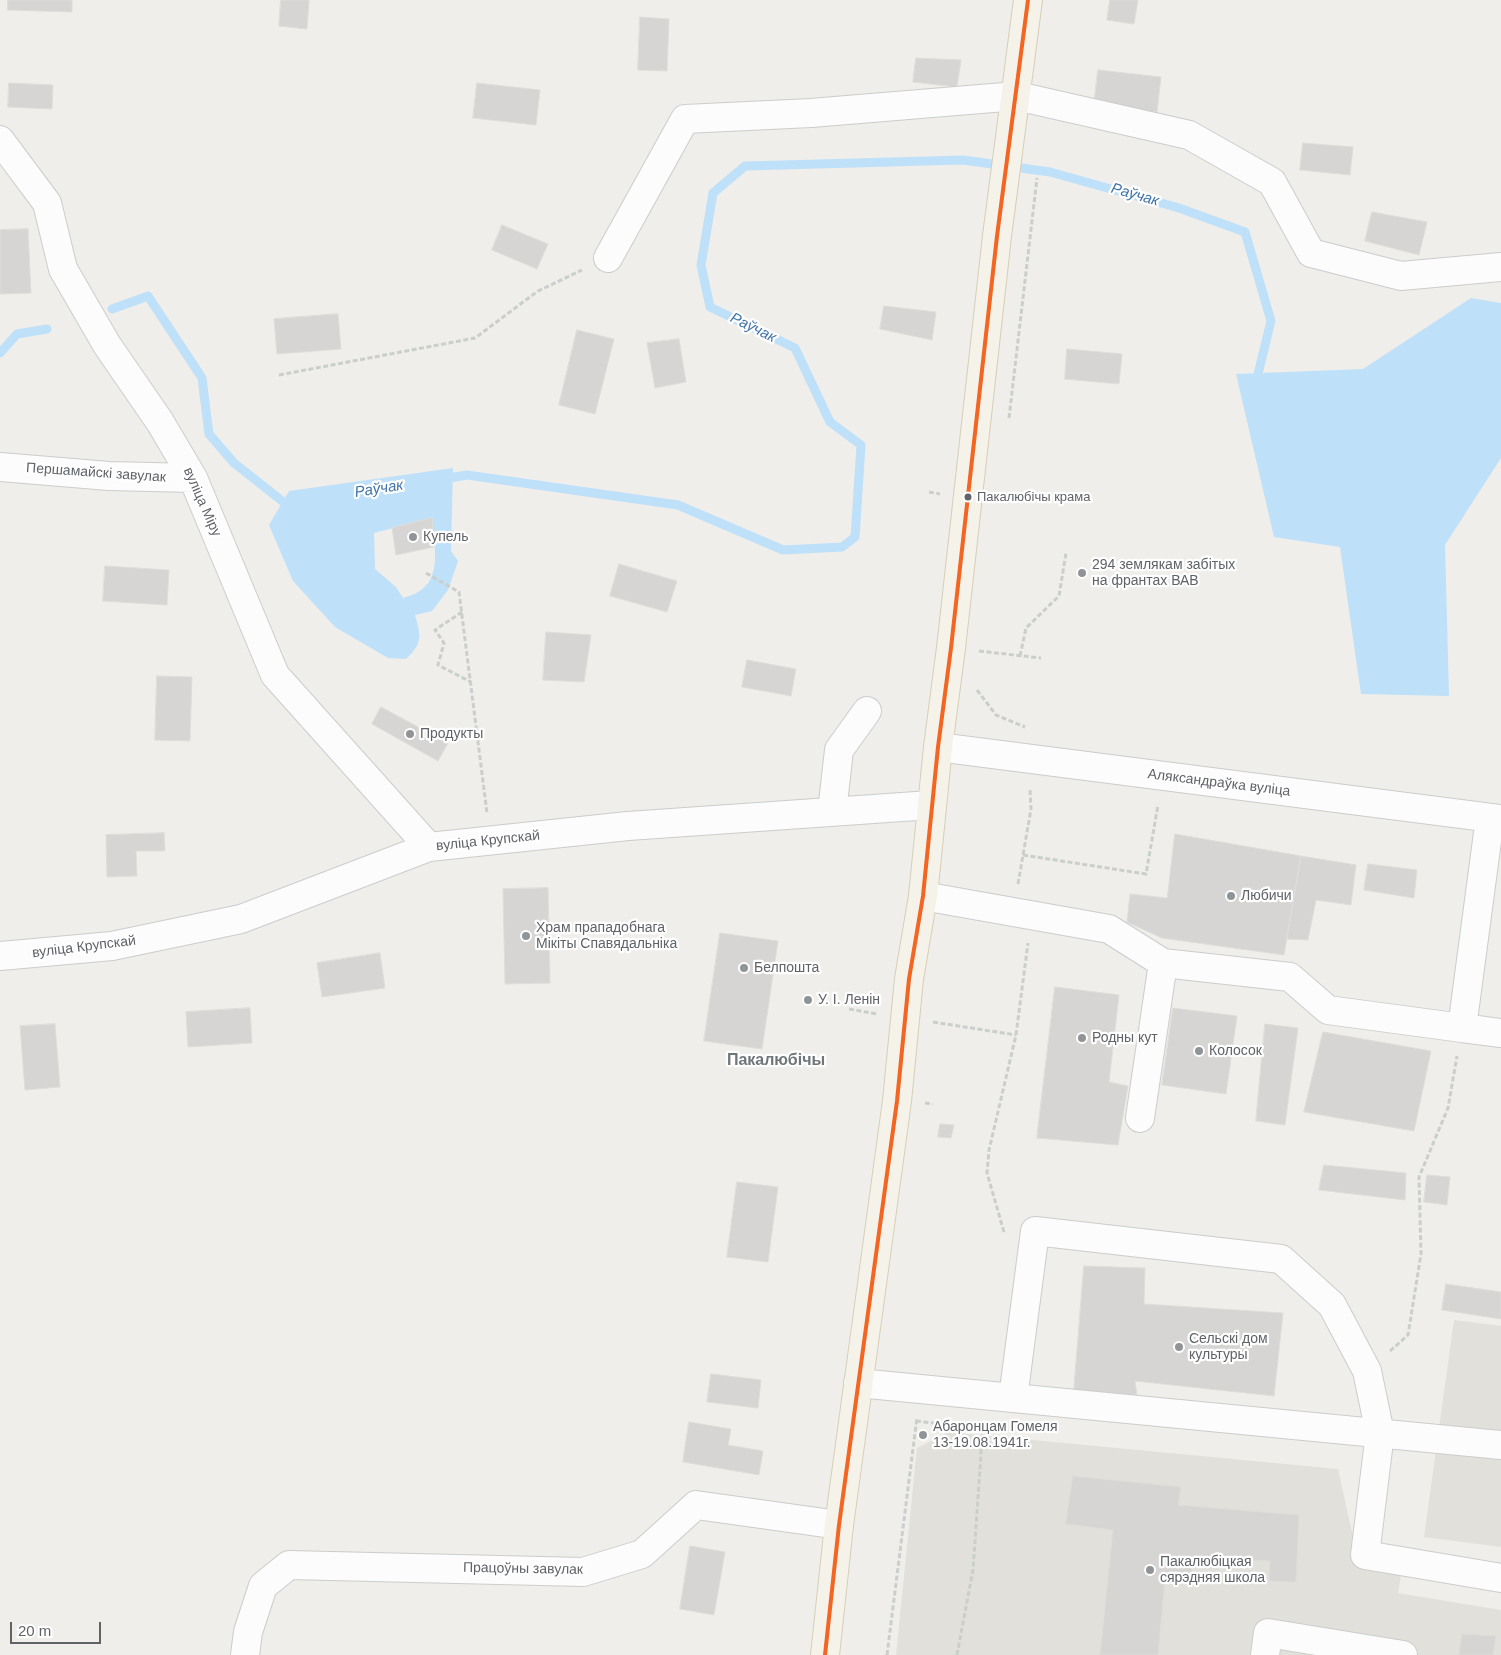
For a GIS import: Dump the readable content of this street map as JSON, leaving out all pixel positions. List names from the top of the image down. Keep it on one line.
{"streets":{"street":["Першамайскі завулак","вуліца Міру","Аляксандраўка вуліца","вуліца Крупскай","Працоўны завулак"]},"crossings":[["Першамайскі завулак","вуліца Міру"],["вуліца Міру","вуліца Крупскай"]],"districts":["Пакалюбічы"],"water":["Раўчак"],"places":["Пакалюбічы крама","Купель","294 землякам забітых на франтах ВАВ","Продукты","Любичи","Храм прападобнага Мікіты Спавядальніка","Белпошта","У. І. Ленін","Родны кут","Колосок","Сельскі дом культуры","Абаронцам Гомеля 13-19.08.1941г.","Пакалюбіцкая сярэдняя школа"],"scale_bar":"20 m"}
